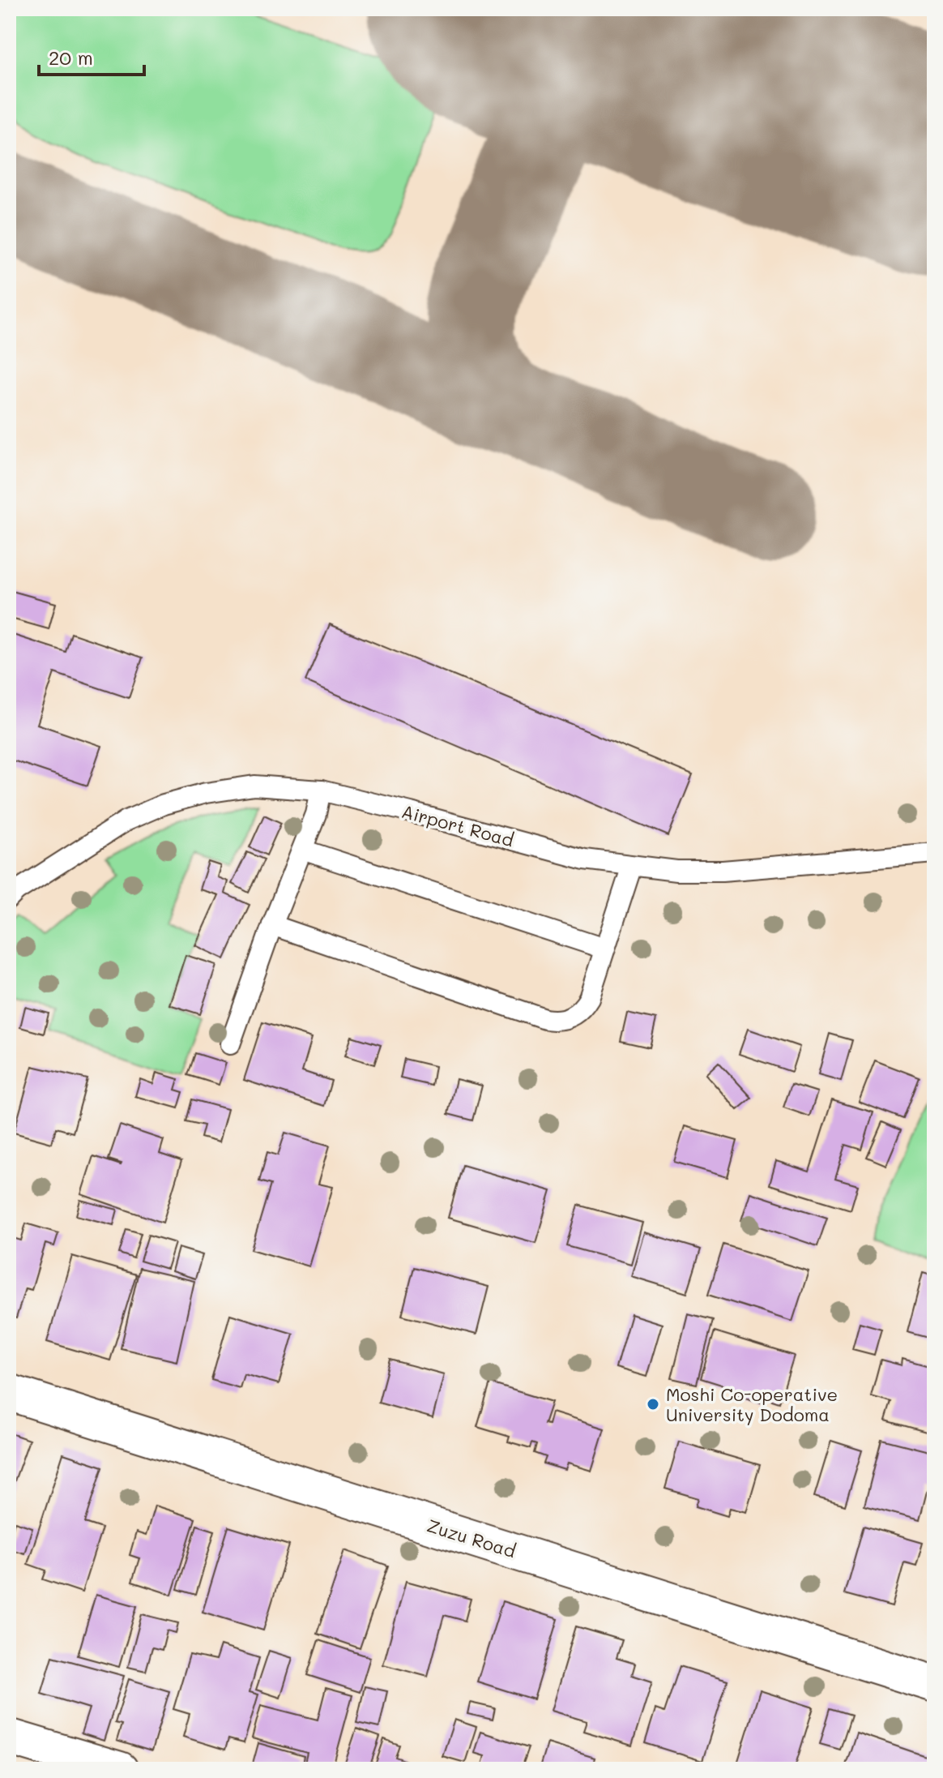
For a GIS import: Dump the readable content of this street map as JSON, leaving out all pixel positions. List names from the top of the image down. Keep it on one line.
{"streets":{"street":["Zuzu Road"],"lane":["Airport Road"]},"places":["Moshi Co-operative University Dodoma"],"scale_bar":"20 m"}
